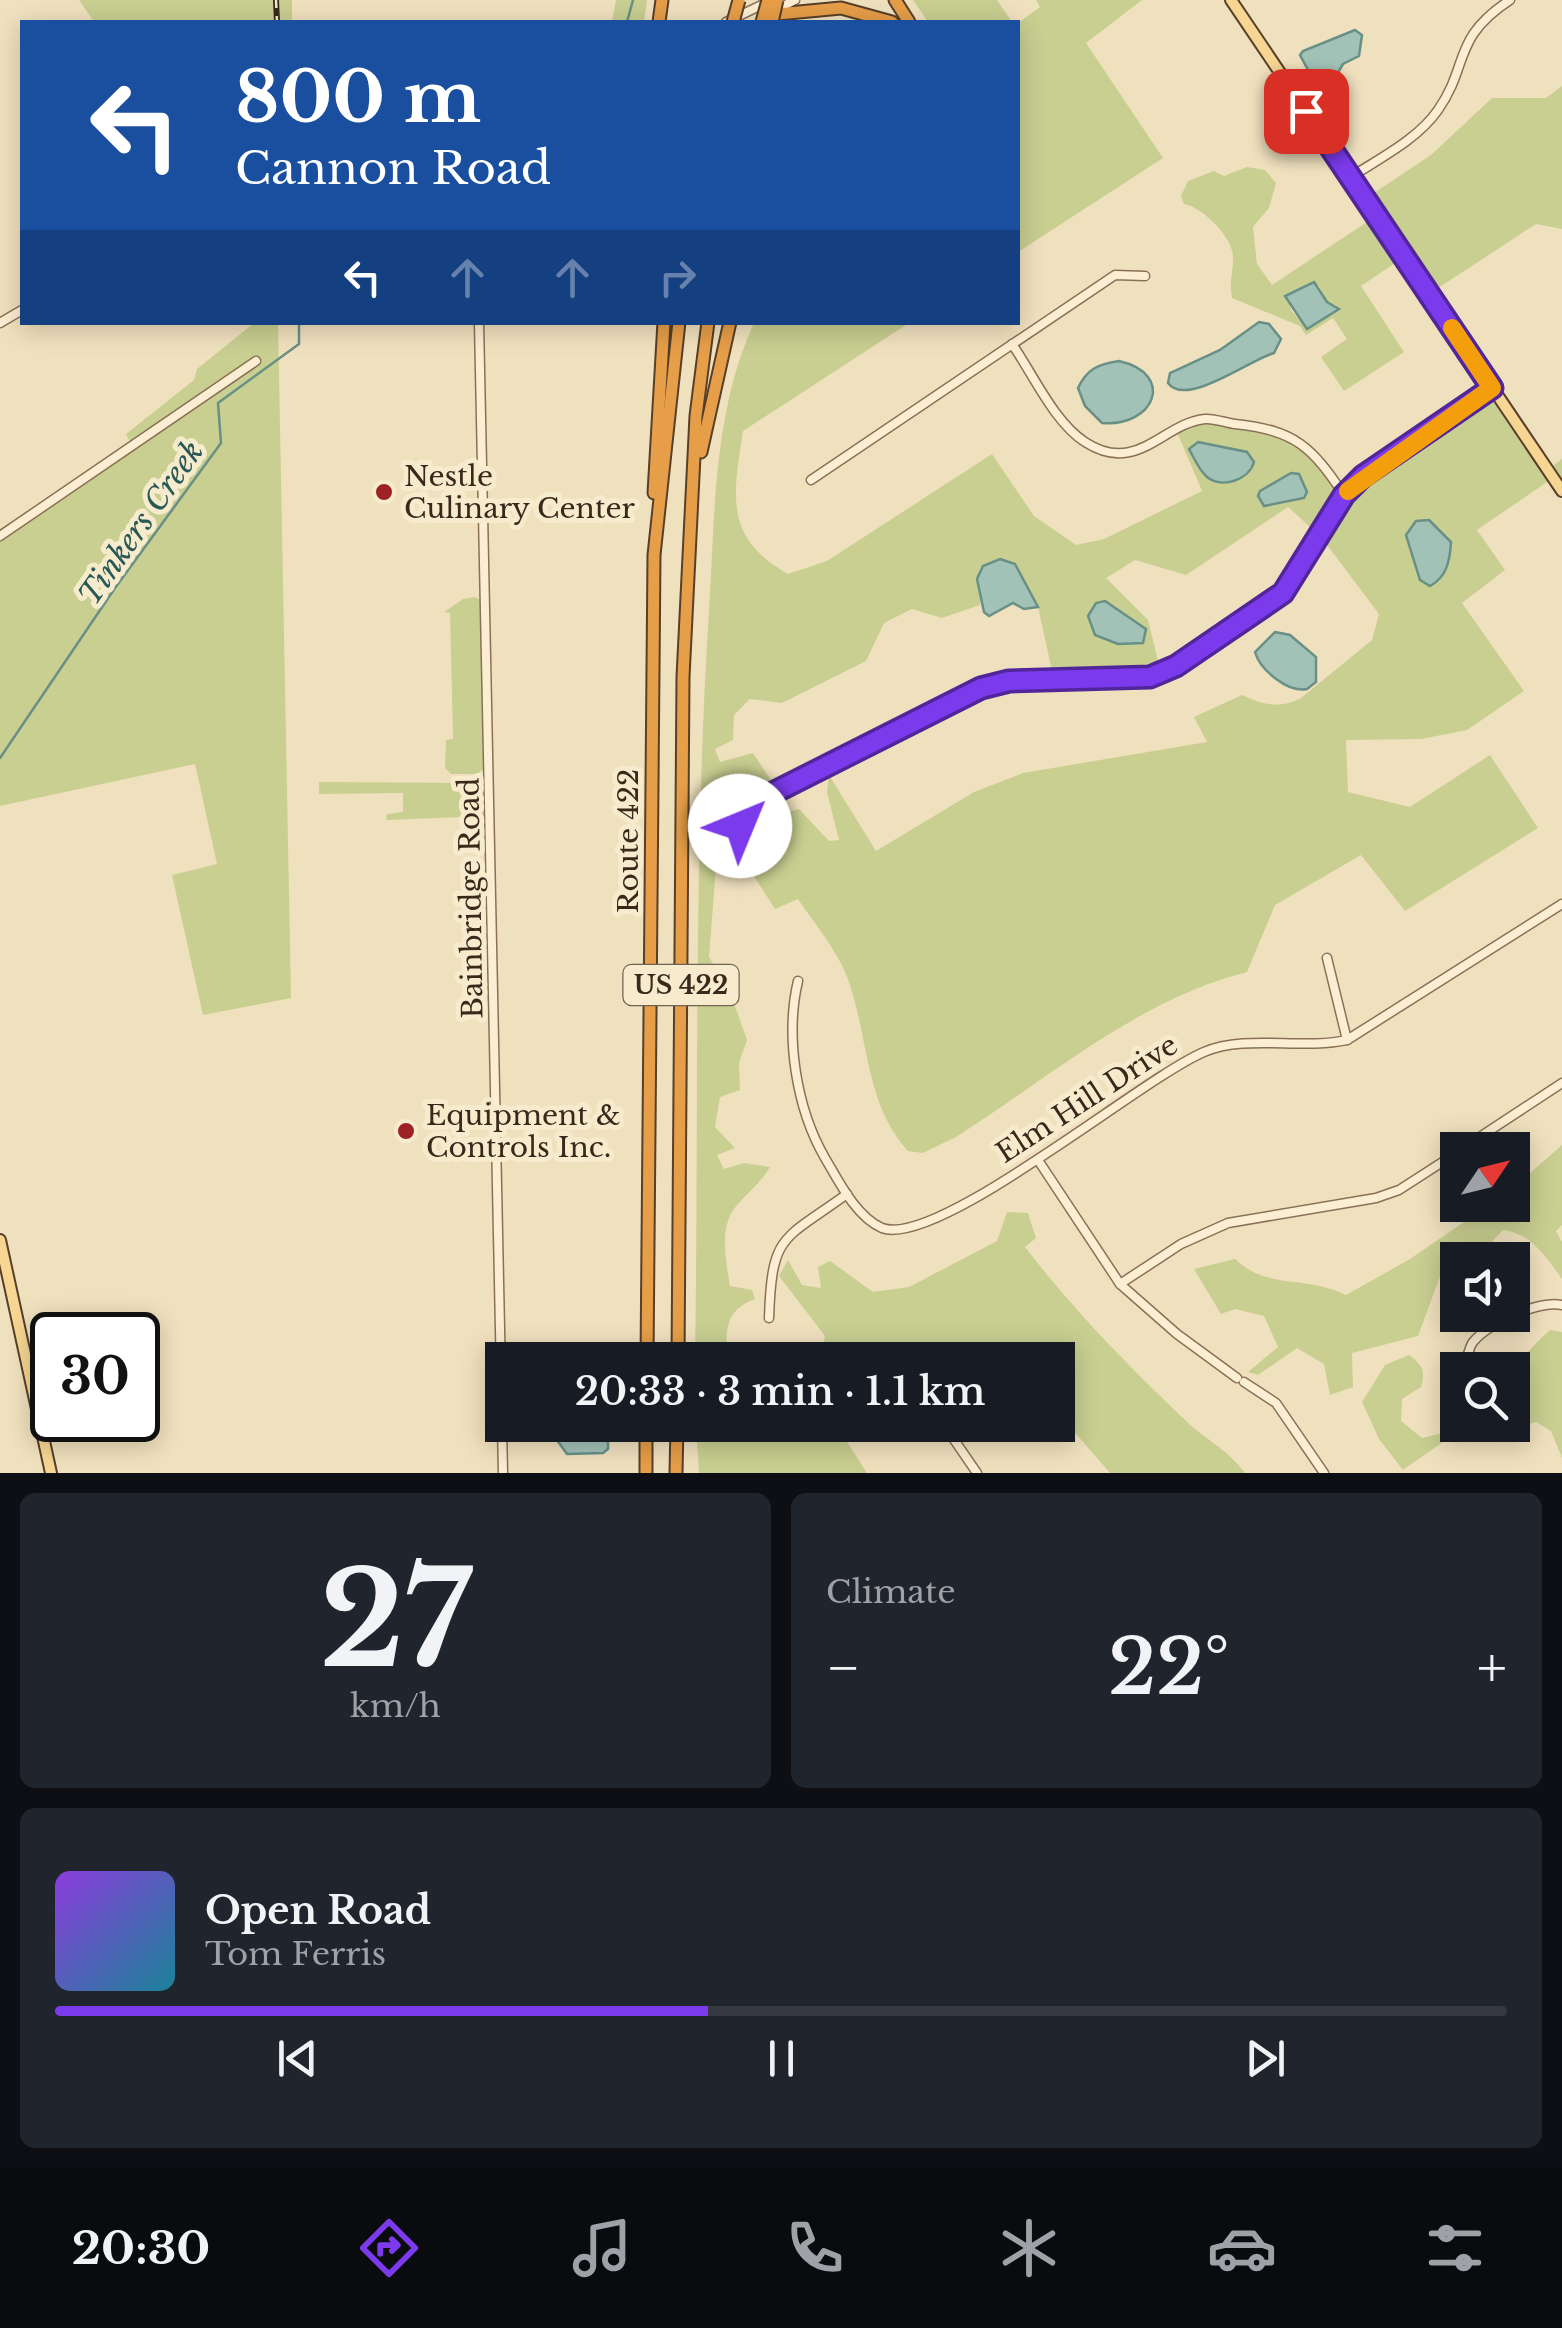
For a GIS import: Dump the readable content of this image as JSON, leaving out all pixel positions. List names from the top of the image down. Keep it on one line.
{"streets":{"highway":["Route 422","US 422"],"street":["Bainbridge Road","Elm Hill Drive"]},"water":["Tinkers Creek"],"places":["Nestle Culinary Center","Equipment & Controls Inc."],"north":"top right","page":{"turn":["800 m","Cannon Road"],"limit":"30","trip":"20:33 · 3 min · 1.1 km","tile":[["27","km/h"],"Climate"],"heat":["−","22°","+"],"song":["Open Road","Tom Ferris"],"tabs":"20:30"}}
